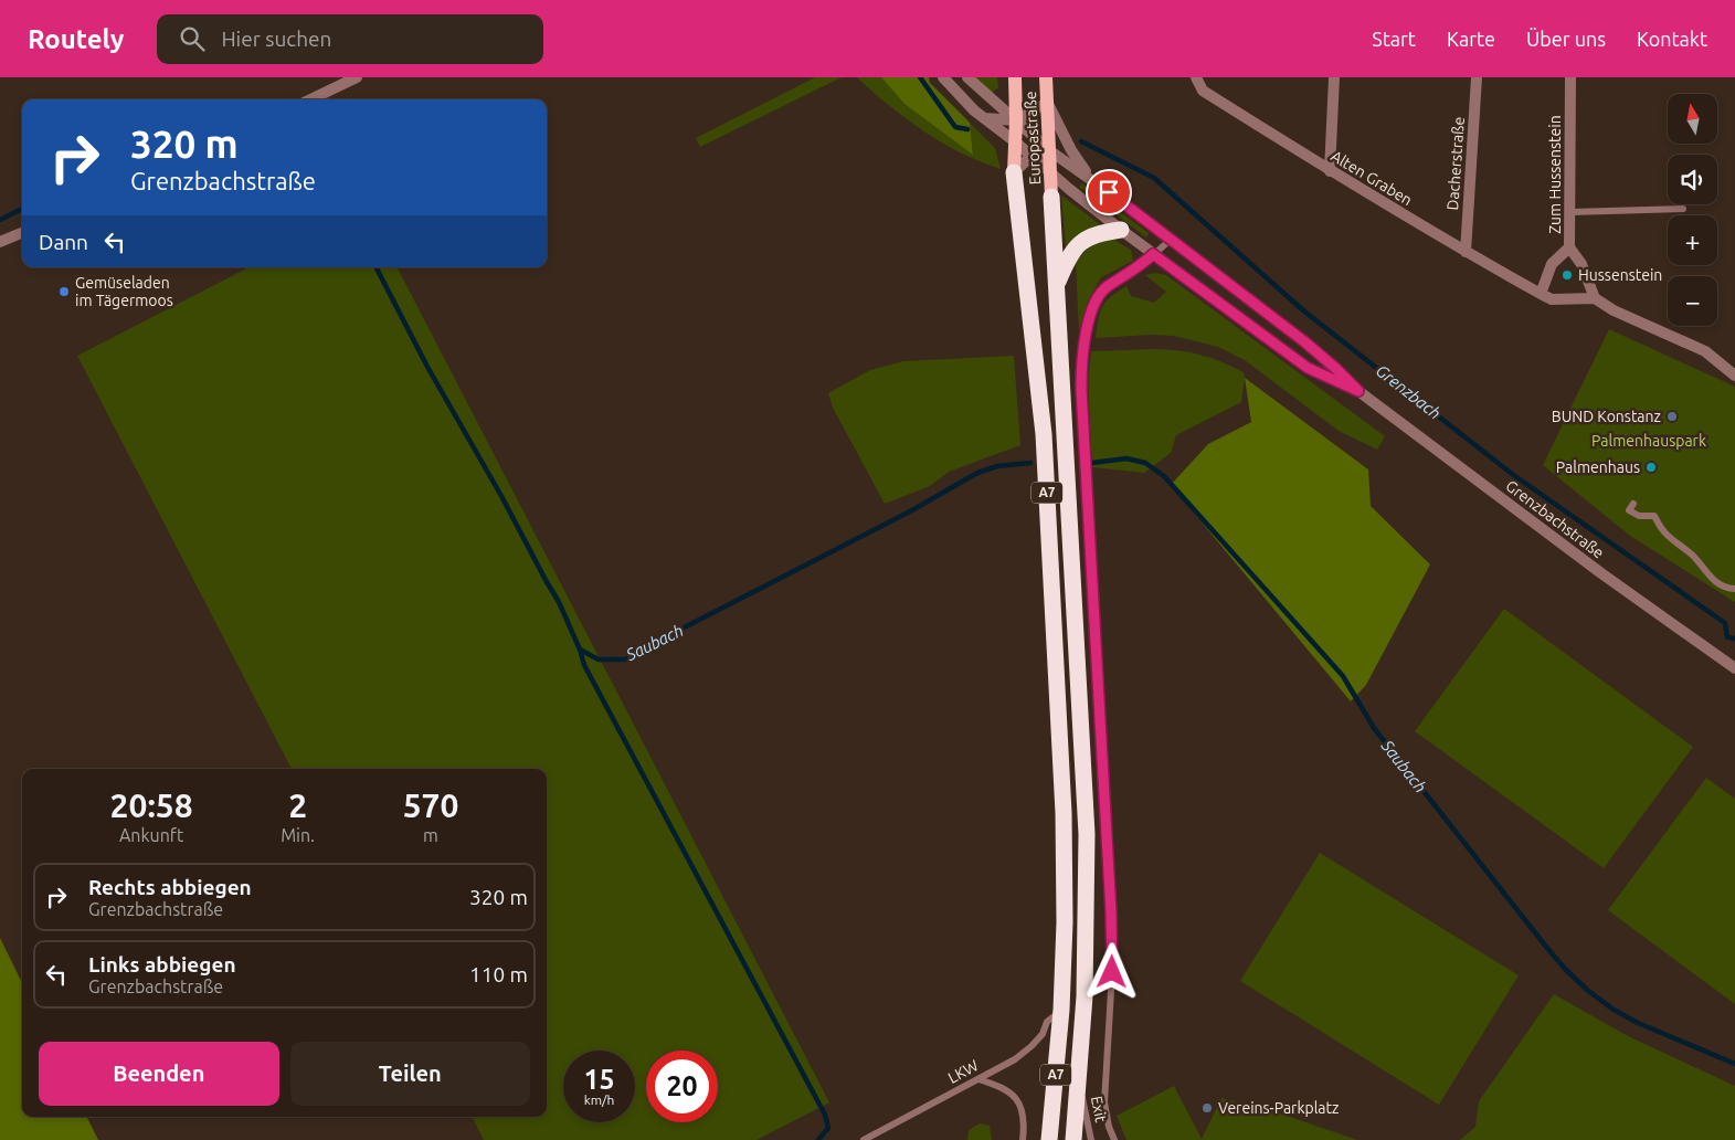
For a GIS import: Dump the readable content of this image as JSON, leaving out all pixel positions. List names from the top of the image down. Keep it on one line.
{"streets":{"highway":["A7"],"main road":["Europastraße"],"street":["Dacherstraße","Zum Hussenstein","Alten Graben","Grenzbachstraße"],"lane":["LKW","Exit"]},"crossings":[["Europastraße","A7"],["Europastraße","Grenzbachstraße"],["Dacherstraße","Alten Graben"],["Zum Hussenstein","Alten Graben"],["A7","LKW"],["A7","Exit"]],"water":["Grenzbach","Saubach"],"parks":["Palmenhauspark"],"places":["Hussenstein","Gemüseladen im Tägermoos","BUND Konstanz","Palmenhaus","Vereins-Parkplatz"],"north":"top","page":{"header":"Routely","search":"Hier suchen","nav":["Start","Karte","Über uns","Kontakt"],"map_buttons":["+","−"],"turn":["320 m","Grenzbachstraße"],"then":"Dann","eta":["20:58","Ankunft","2","Min.","570","m"],"list":[{"name":"Rechts abbiegen","note":"Grenzbachstraße","value":"320 m"},{"name":"Links abbiegen","note":"Grenzbachstraße","value":"110 m"}],"buttons":["Beenden","Teilen"],"speed":"15 km/h","limit":"20"}}
